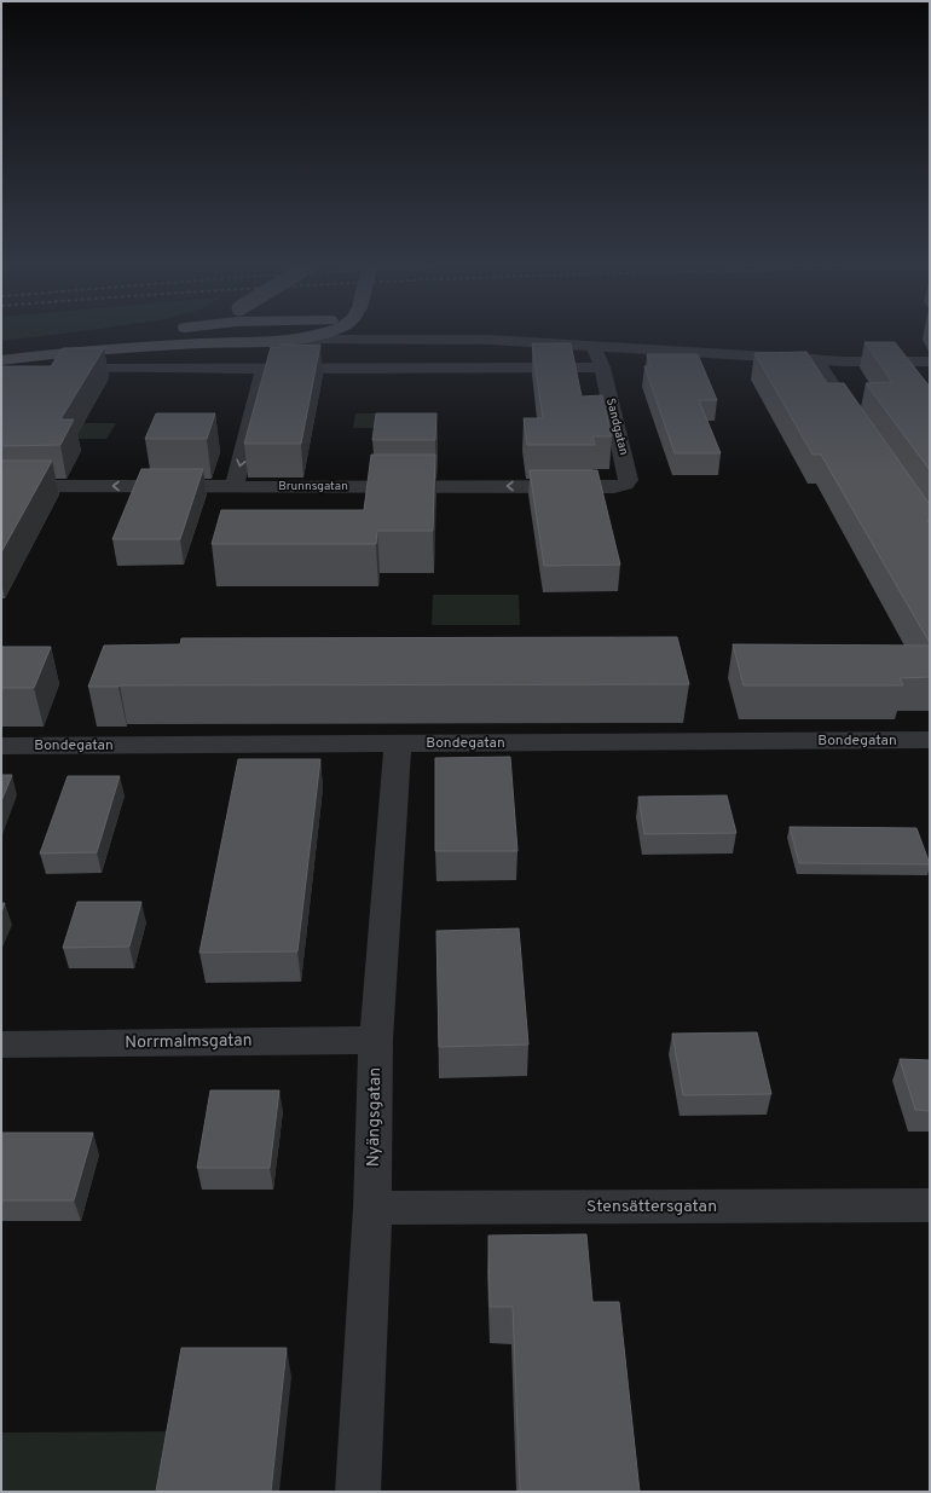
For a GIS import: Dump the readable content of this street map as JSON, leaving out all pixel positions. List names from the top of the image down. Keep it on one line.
{"streets":{"street":["Sandgatan","Brunnsgatan","Bondegatan","Norrmalmsgatan","Nyängsgatan","Stensättersgatan"]},"crossings":[["Sandgatan","Brunnsgatan"],["Bondegatan","Nyängsgatan"],["Norrmalmsgatan","Nyängsgatan"],["Nyängsgatan","Stensättersgatan"]]}
